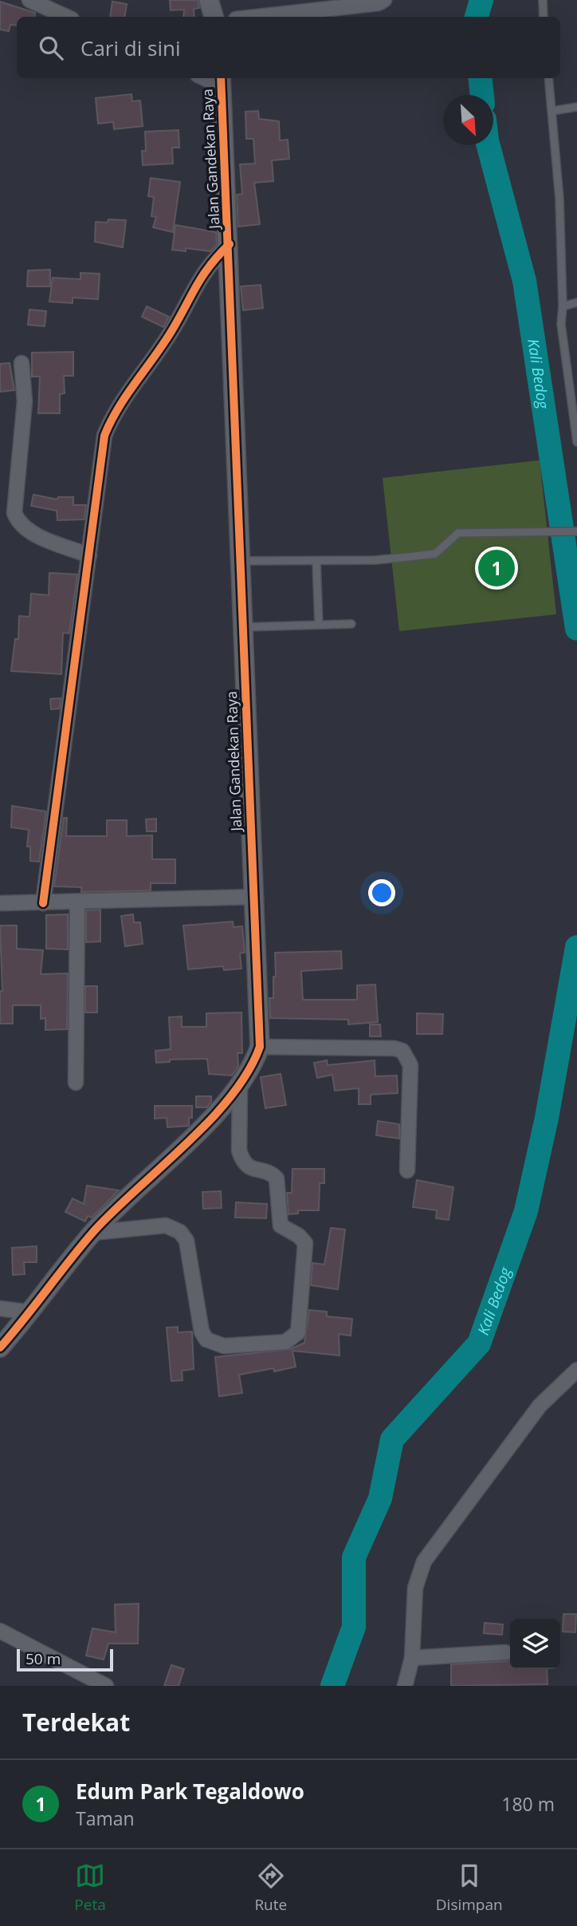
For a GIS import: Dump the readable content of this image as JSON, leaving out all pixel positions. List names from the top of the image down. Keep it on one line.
{"streets":{"street":["Jalan Gandekan Raya"]},"water":["Kali Bedog"],"scale_bar":"50 m","north":"bottom right","page":{"search":"Cari di sini","pins":"1","scale":"50 m","heading":"Terdekat","list":[{"mark":"1","name":"Edum Park Tegaldowo","note":"Taman","value":"180 m"}],"nav":["Peta","Rute","Disimpan"]}}
